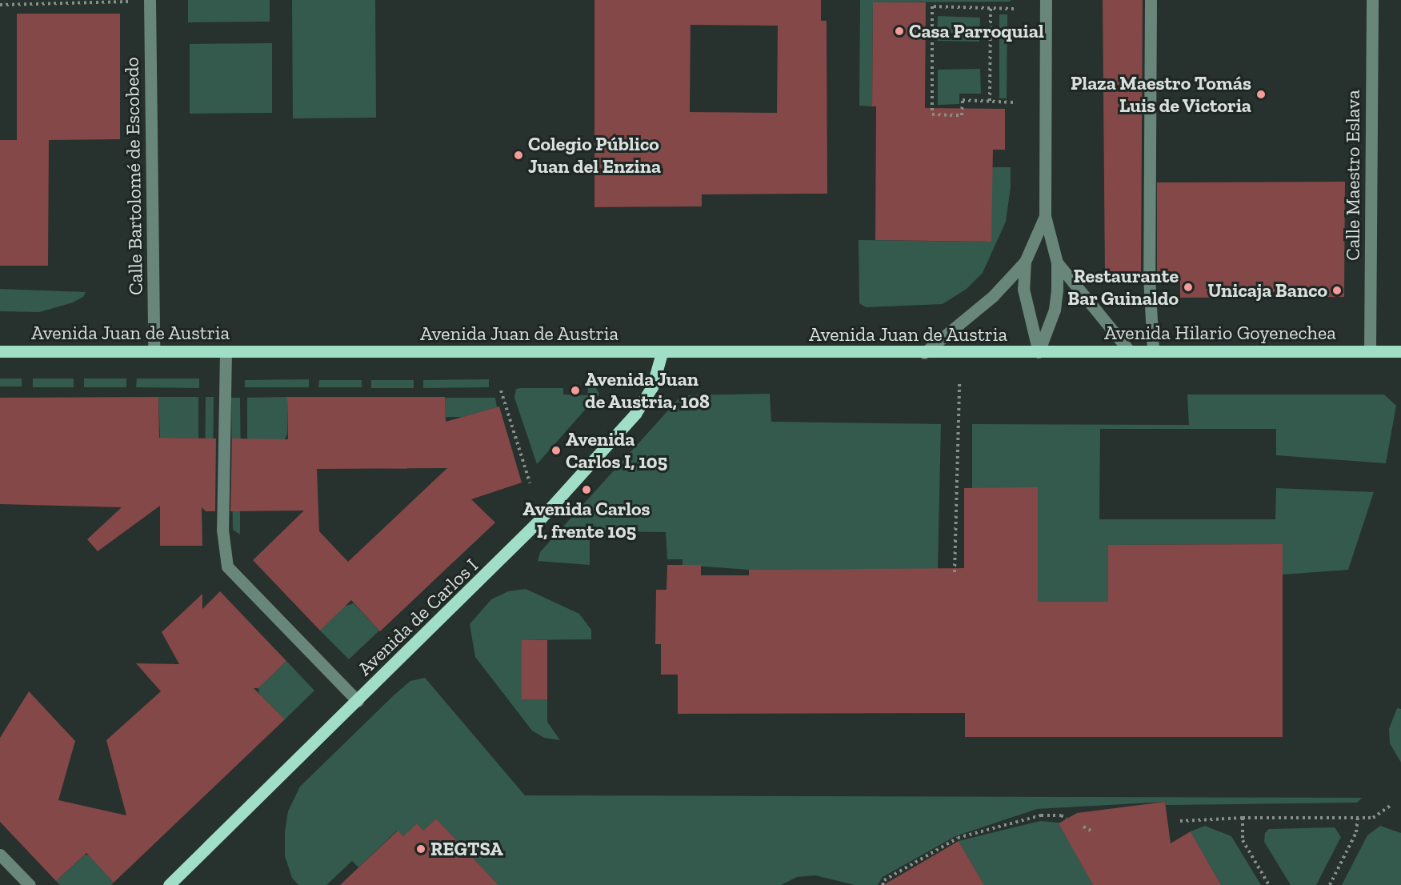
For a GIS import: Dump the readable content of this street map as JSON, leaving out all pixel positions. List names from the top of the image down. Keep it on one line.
{"streets":{"main road":["Avenida Juan de Austria","Avenida Hilario Goyenechea","Avenida de Carlos I"],"street":["Calle Maestro Eslava","Calle Bartolomé de Escobedo"]},"crossings":[["Calle Maestro Eslava","Avenida Hilario Goyenechea"],["Calle Bartolomé de Escobedo","Avenida Juan de Austria"],["Avenida Juan de Austria","Avenida Hilario Goyenechea"],["Avenida Juan de Austria","Avenida de Carlos I"]],"places":["Casa Parroquial","Plaza Maestro Tomás Luis de Victoria","Colegio Público Juan del Enzina","Restaurante Bar Guinaldo","Unicaja Banco","Avenida Juan de Austria, 108","Avenida Carlos I, 105","Avenida Carlos I, frente 105","REGTSA"]}
